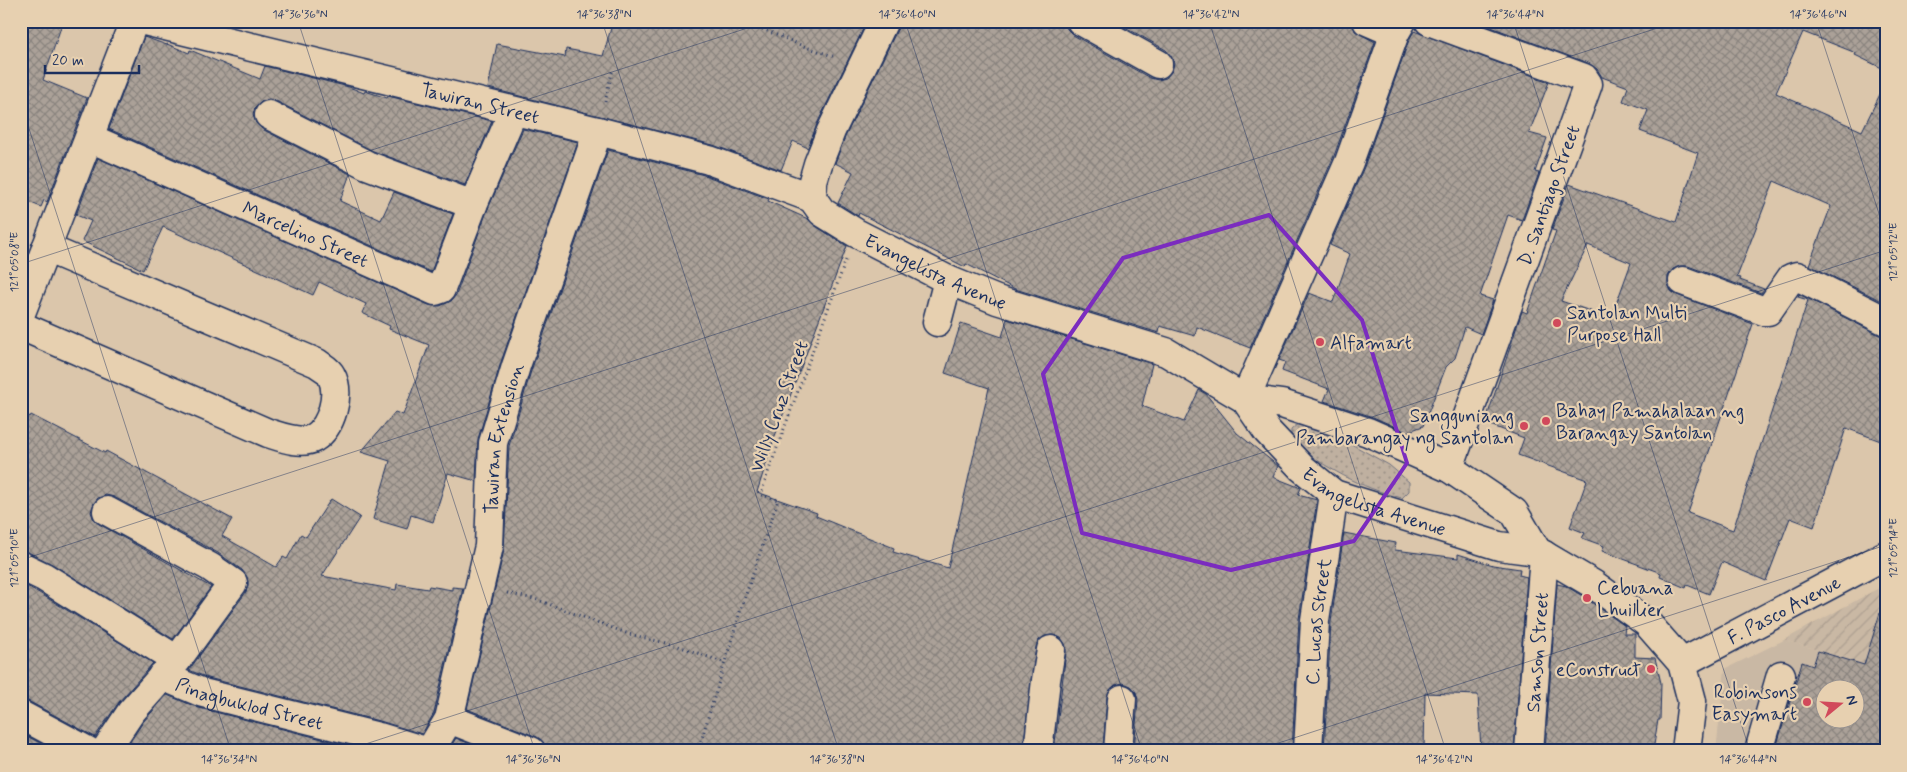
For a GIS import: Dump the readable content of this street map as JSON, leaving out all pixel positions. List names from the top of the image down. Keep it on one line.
{"streets":{"street":["Tawiran Street","D. Santiago Street","Marcelino Street","Evangelista Avenue","Tawiran Extension","F. Pasco Avenue","C. Lucas Street","Samson Street","Pinagbuklod Street"],"path":["Willy Cruz Street"]},"crossings":[["Tawiran Street","Marcelino Street"],["Tawiran Street","Evangelista Avenue"],["Tawiran Street","Tawiran Extension"],["D. Santiago Street","Evangelista Avenue"],["Evangelista Avenue","Willy Cruz Street"],["Evangelista Avenue","F. Pasco Avenue"],["Evangelista Avenue","C. Lucas Street"],["Evangelista Avenue","Samson Street"]],"places":["Santolan Multi Purpose Hall","Alfamart","Bahay Pamahalaan ng Barangay Santolan","Sangguniang Pambarangay ng Santolan","Cebuana Lhuillier","eConstruct","Robinsons Easymart"],"scale_bar":"20 m","north":"right","coordinates":["14°36'36\"N","14°36'38\"N","14°36'40\"N","14°36'42\"N","14°36'44\"N","14°36'46\"N","121°05'12\"E","121°05'08\"E","121°05'14\"E","121°05'10\"E","14°36'34\"N"]}
